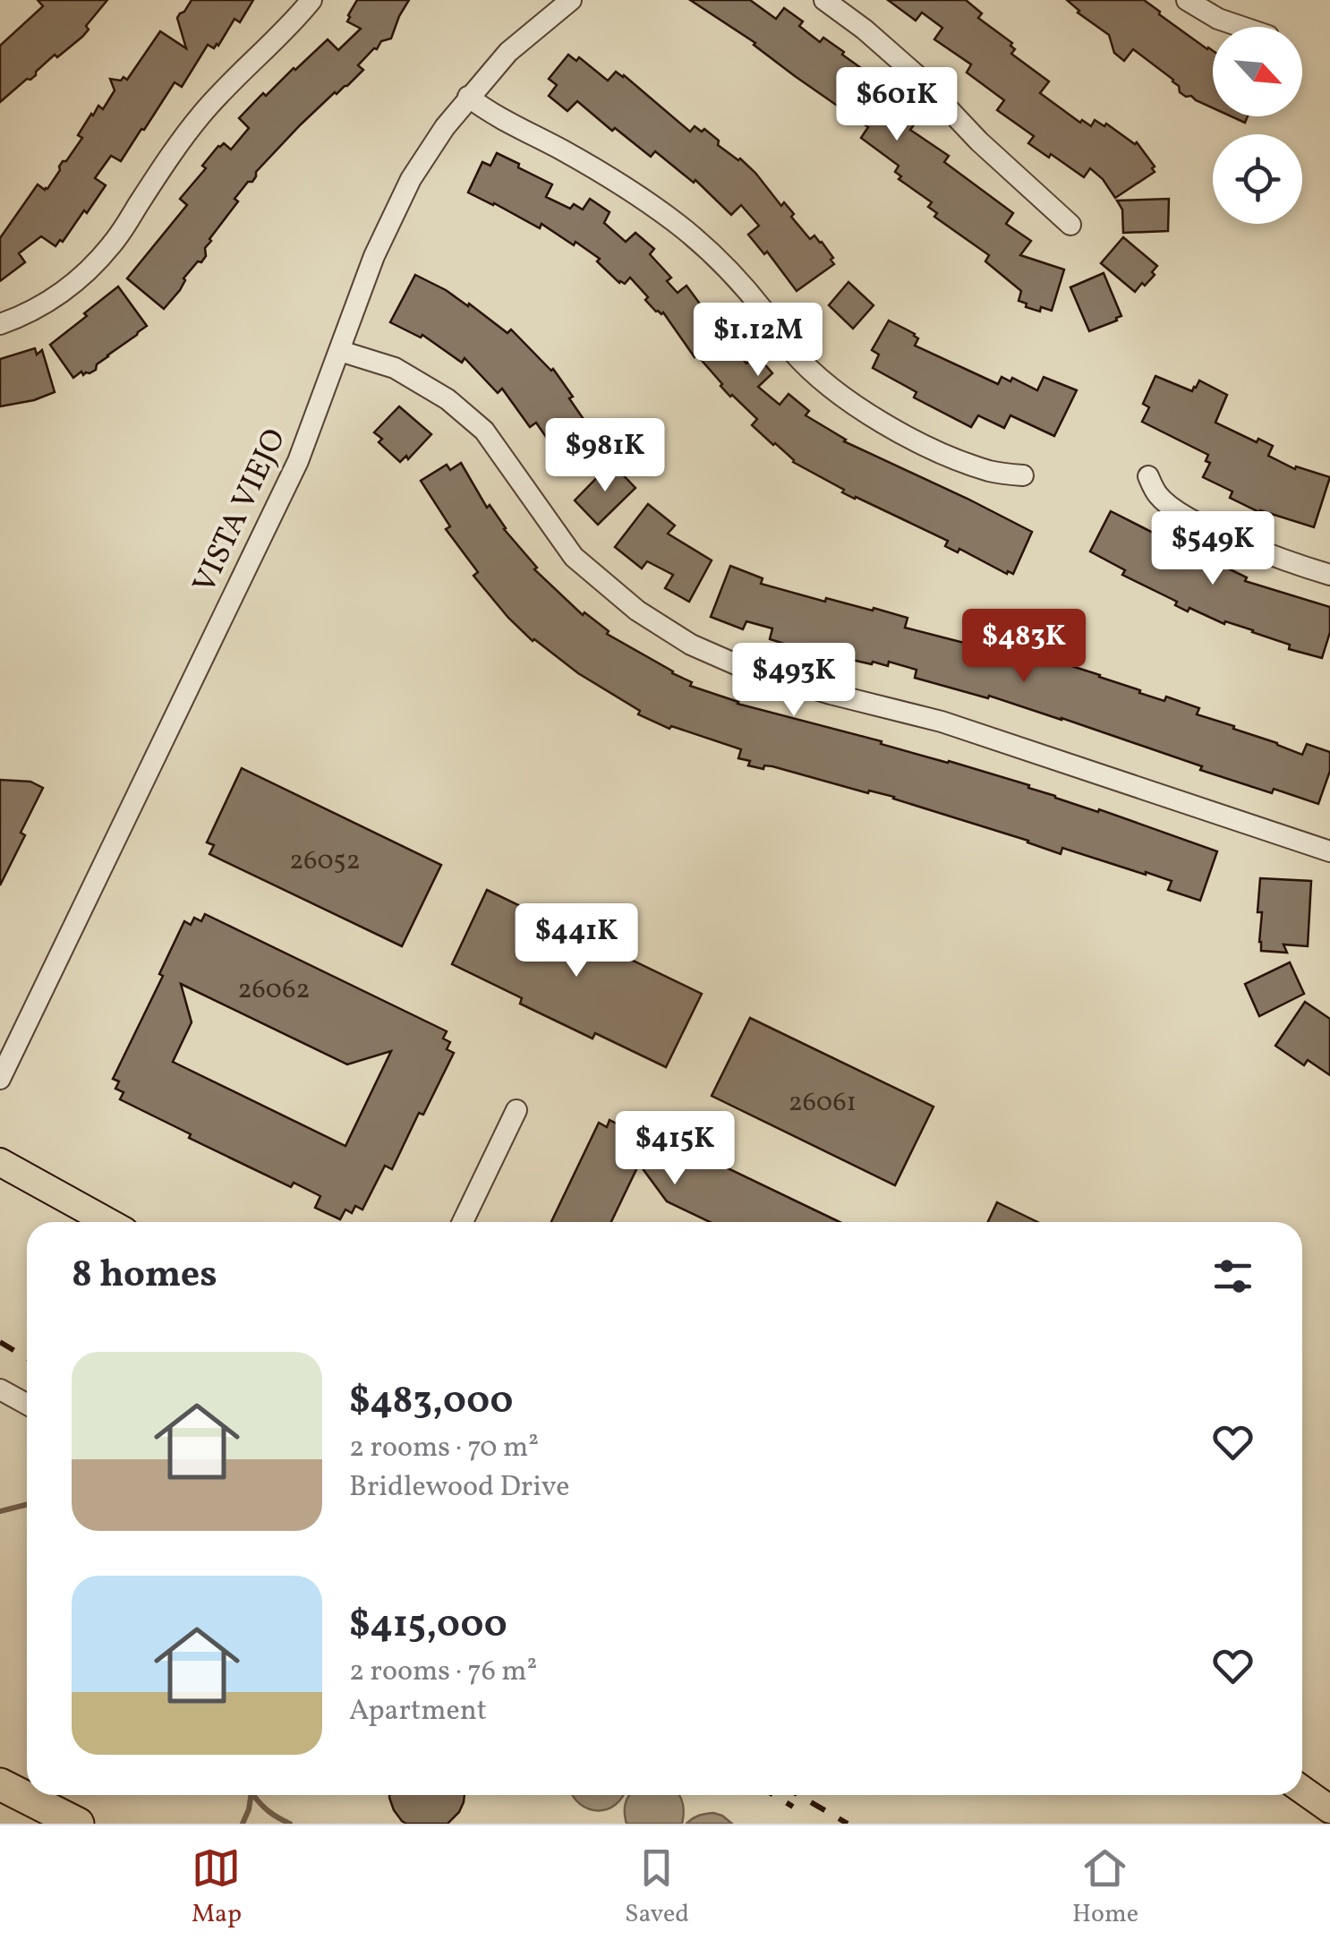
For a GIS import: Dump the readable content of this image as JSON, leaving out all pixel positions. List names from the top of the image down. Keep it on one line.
{"streets":{"street":["VISTA VIEJO"]},"house_numbers":["26052","26062","26061"],"north":"bottom right","page":{"price":["$601K","$1.12M","$981K","$549K","$483K","$493K","$441K","$415K"],"heading":"8 homes","list":[{"name":"$483,000","note":"2 rooms · 70 m² · Bridlewood Drive"},{"name":"$415,000","note":"2 rooms · 76 m² · Apartment"}],"tabs":["Map","Saved","Home"]}}
